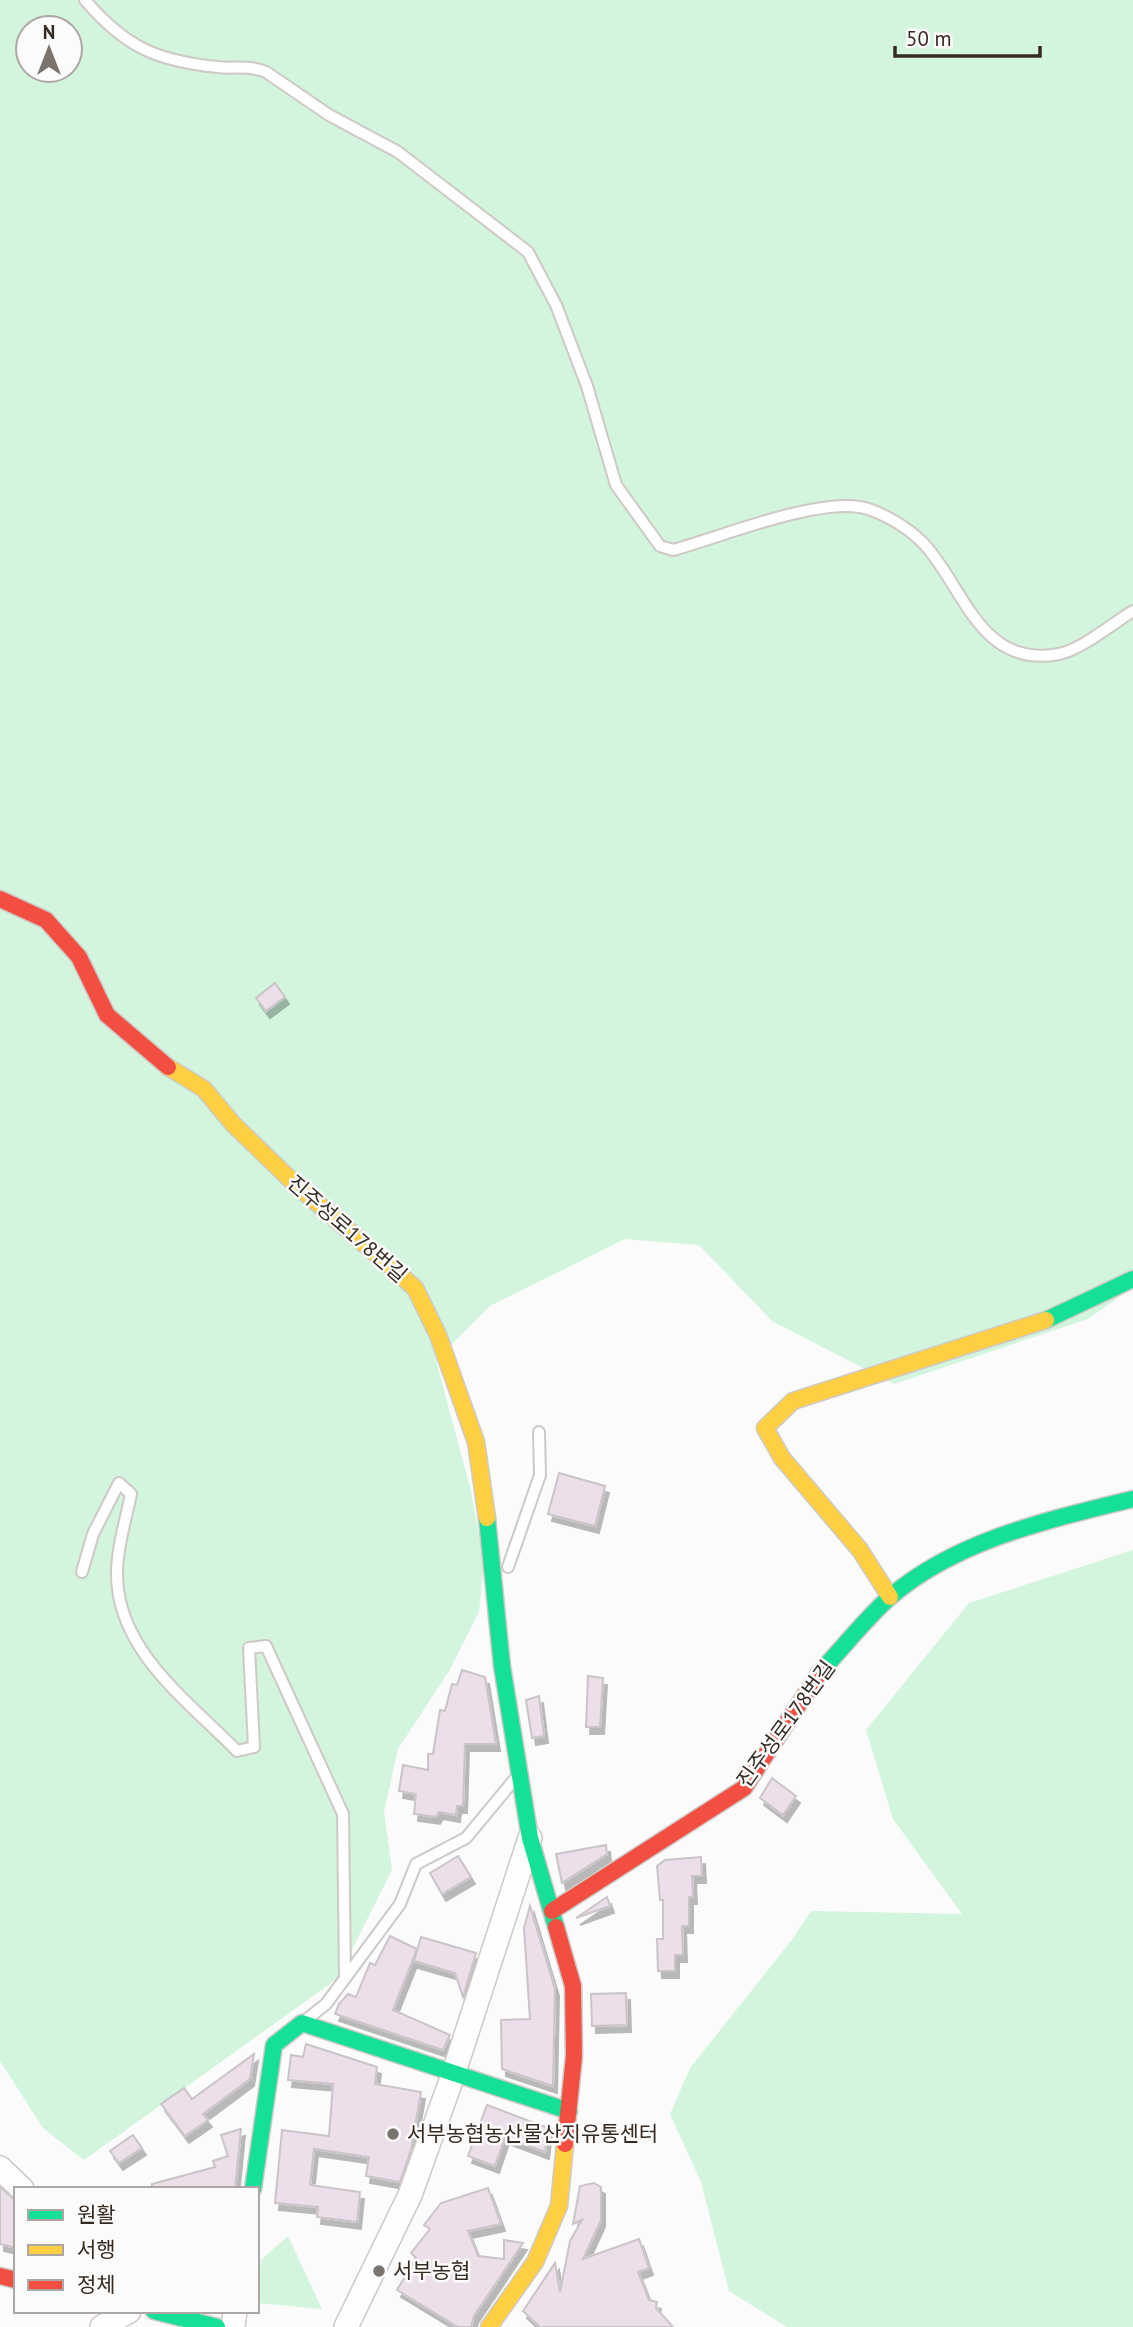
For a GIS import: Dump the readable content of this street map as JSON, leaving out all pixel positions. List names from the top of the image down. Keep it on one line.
{"streets":{"street":["진주성로178번길"]},"places":["서부농협농산물산지유통센터","서부농협"],"legend":["원활","서행","정체"],"scale_bar":"50 m","north":"top"}
